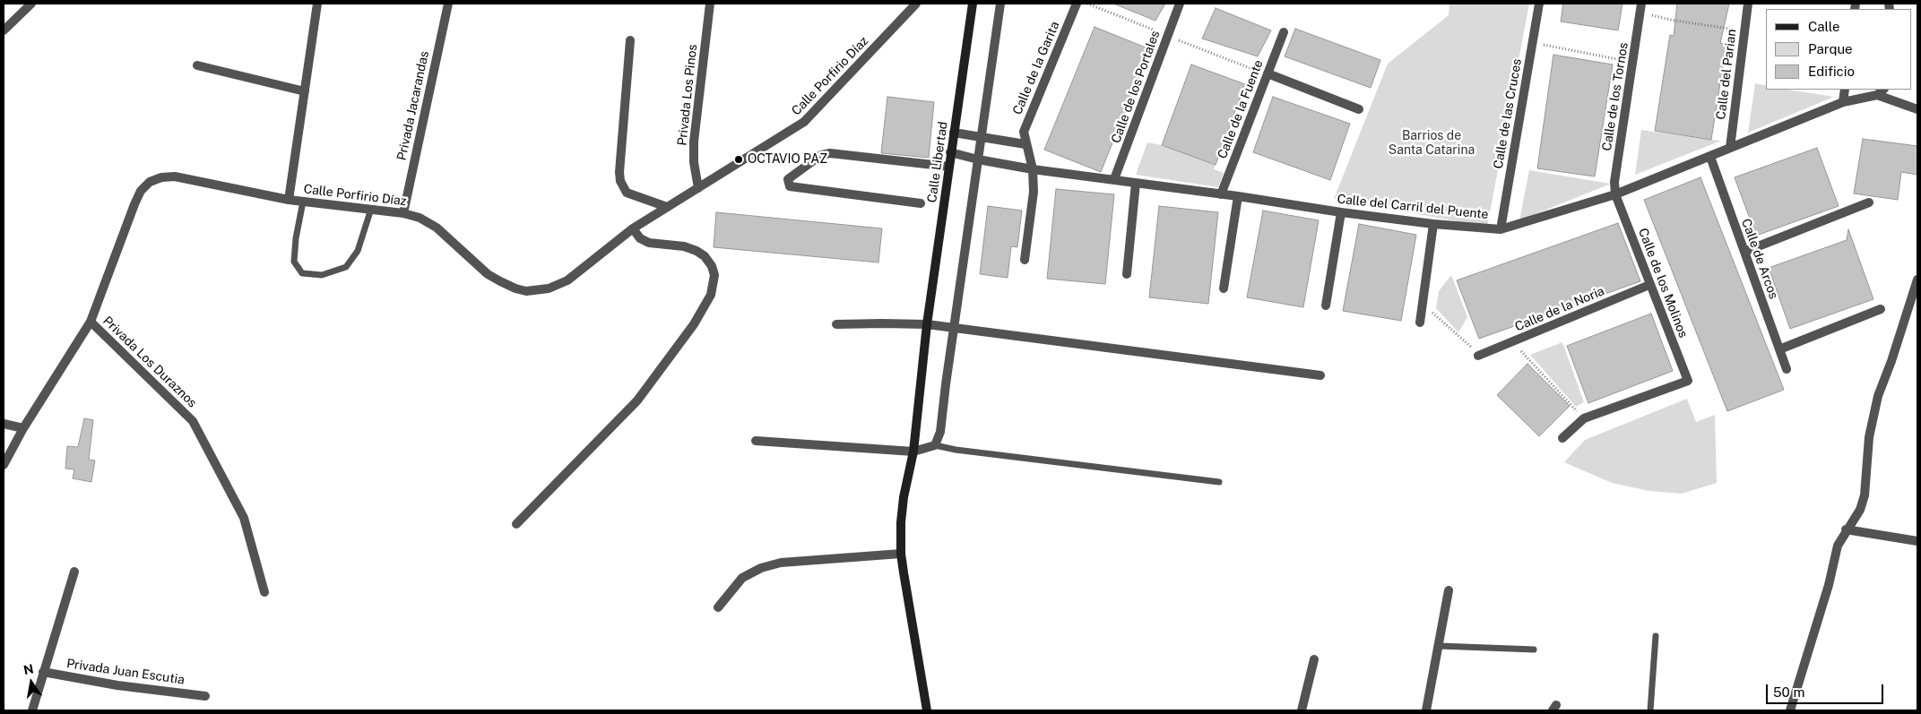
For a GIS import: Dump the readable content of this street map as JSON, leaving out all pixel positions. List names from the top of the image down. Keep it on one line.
{"streets":{"main road":["Calle Libertad"],"street":["Calle de la Garita","Calle del Parian","Calle Porfirio Díaz","Calle de los Portales","Privada Los Pinos","Calle de los Tornos","Privada Jacarandas","Calle de la Fuente","Calle de las Cruces","Calle del Carril del Puente","Calle de Arcos","Calle de los Molinos","Calle de la Noria","Privada Los Duraznos","Privada Juan Escutia"]},"crossings":[["Calle del Parian","Calle del Carril del Puente"],["Calle Porfirio Díaz","Privada Los Pinos"],["Calle Porfirio Díaz","Privada Jacarandas"],["Calle Porfirio Díaz","Privada Los Duraznos"],["Calle de los Portales","Calle del Carril del Puente"],["Calle de los Tornos","Calle del Carril del Puente"],["Calle de los Tornos","Calle de los Molinos"],["Calle de la Fuente","Calle del Carril del Puente"],["Calle de las Cruces","Calle del Carril del Puente"],["Calle Libertad","Calle del Carril del Puente"],["Calle del Carril del Puente","Calle de Arcos"],["Calle del Carril del Puente","Calle de los Molinos"],["Calle de los Molinos","Calle de la Noria"]],"parks":["Barrios de Santa Catarina"],"places":["OCTAVIO PAZ"],"legend":["Calle","Parque","Edificio"],"scale_bar":"50 m","north":"top"}
